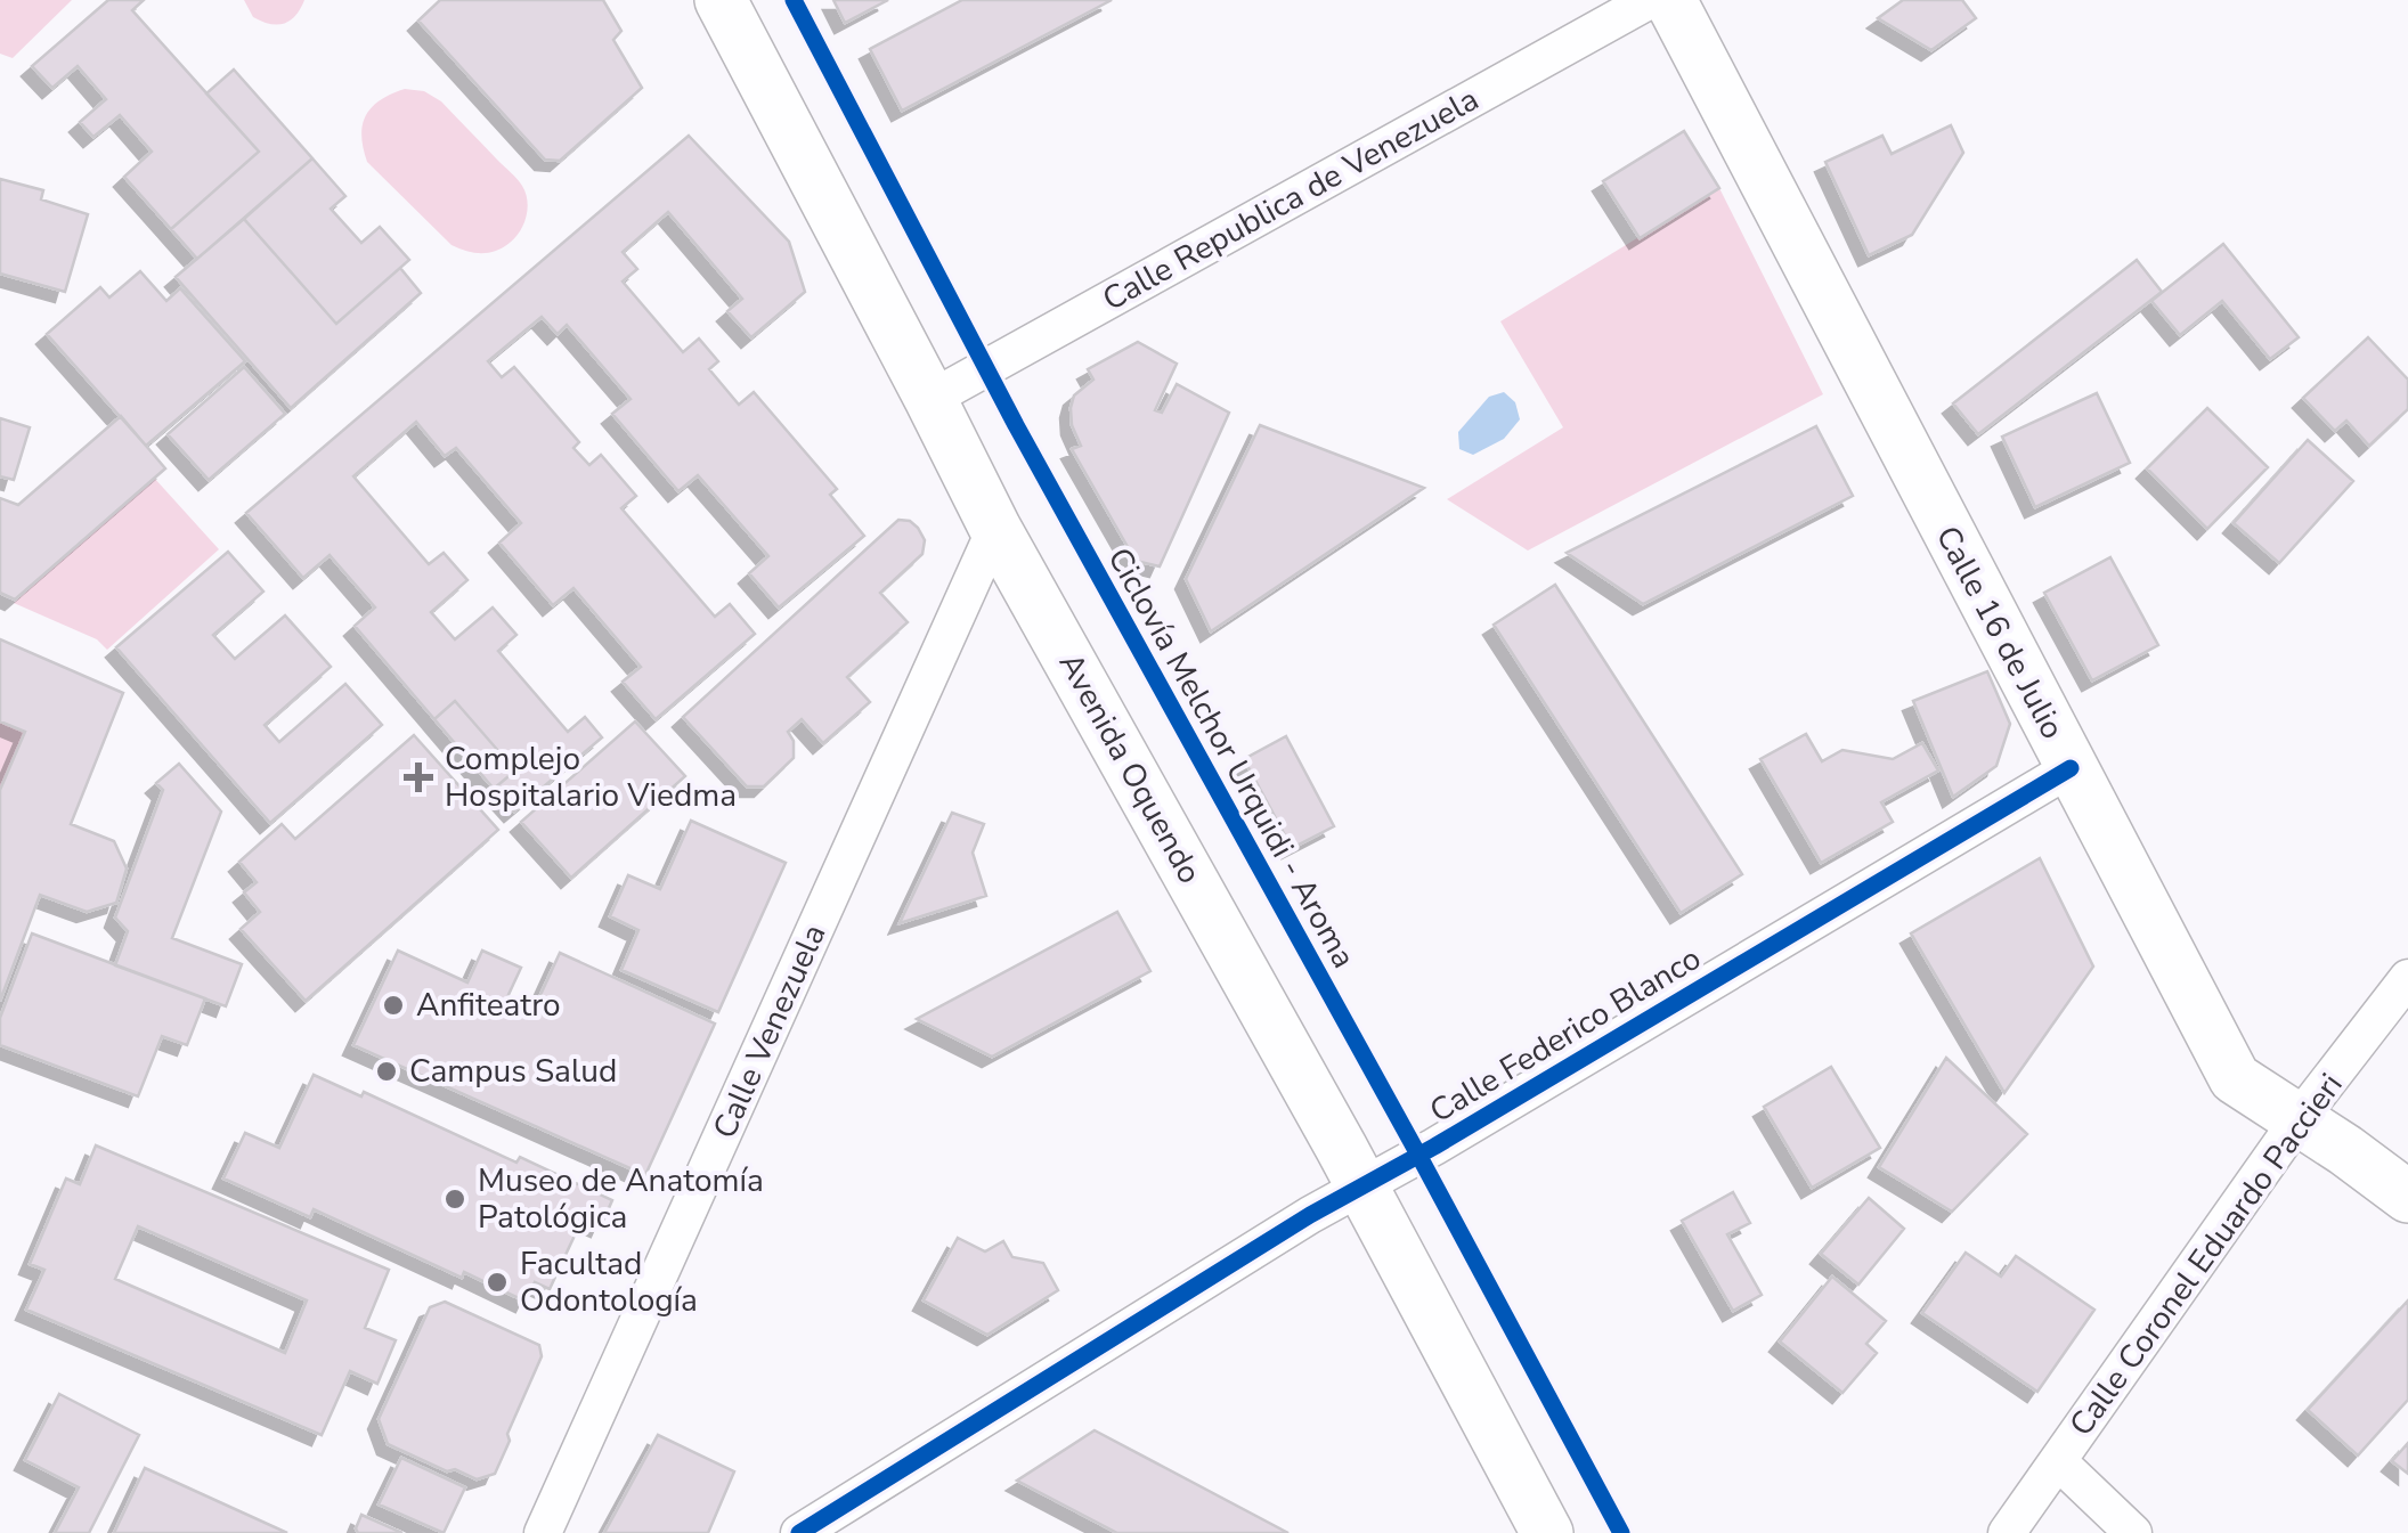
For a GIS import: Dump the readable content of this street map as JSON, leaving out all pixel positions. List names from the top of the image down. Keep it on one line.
{"streets":{"main road":["Calle 16 de Julio","Avenida Oquendo"],"street":["Calle Republica de Venezuela","Calle Venezuela","Calle Federico Blanco","Calle Coronel Eduardo Paccieri"],"cycle path":["Ciclovía Melchor Urquidi - Aroma"]},"crossings":[["Calle Republica de Venezuela","Avenida Oquendo"],["Calle 16 de Julio","Calle Federico Blanco"],["Calle 16 de Julio","Calle Coronel Eduardo Paccieri"],["Avenida Oquendo","Calle Venezuela"],["Avenida Oquendo","Calle Federico Blanco"]],"places":{"health":["Complejo Hospitalario Viedma"],"other":["Anfiteatro","Campus Salud","Museo de Anatomía Patológica","Facultad Odontología"]}}
